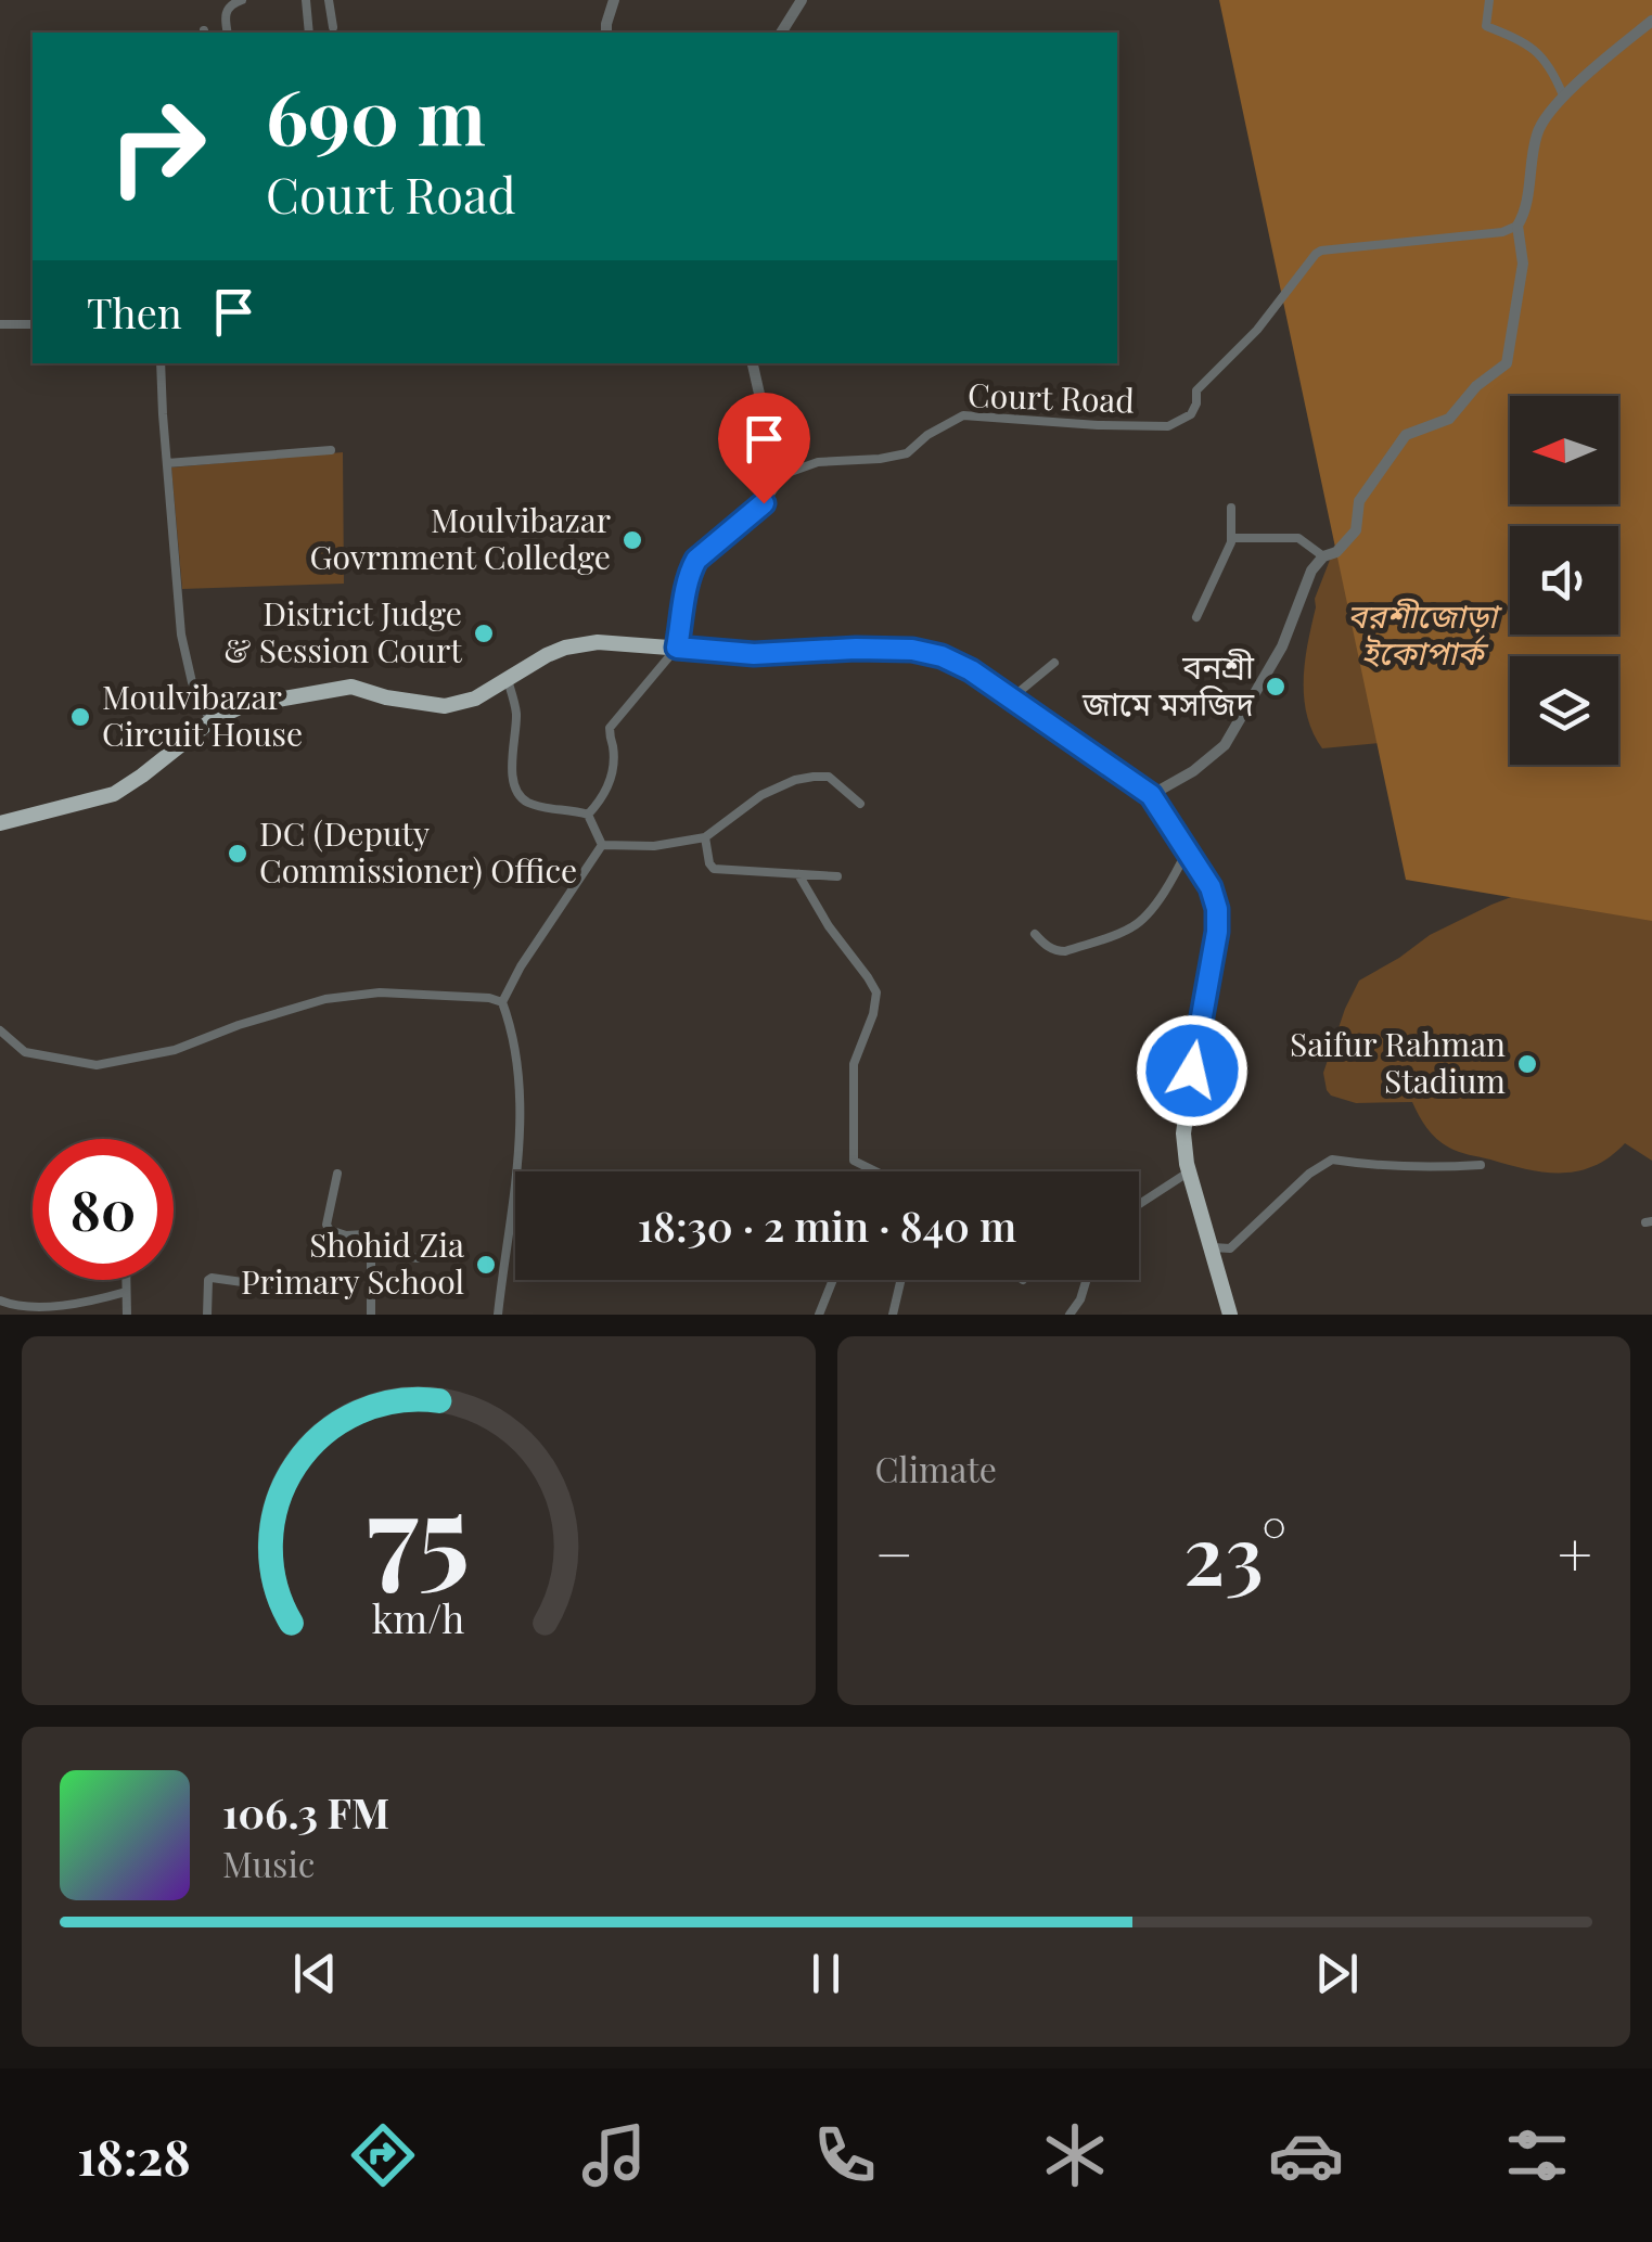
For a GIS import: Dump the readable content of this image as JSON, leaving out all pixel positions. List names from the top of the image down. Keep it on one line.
{"streets":{"street":["Court Road"]},"parks":["বরশীজোড়া ইকোপার্ক"],"places":["Moulvibazar Govrnment Colledge","District Judge & Session Court","বনশ্রী জামে মসজিদ","Moulvibazar Circuit House","DC (Deputy Commissioner) Office","Saifur Rahman Stadium","Shohid Zia Primary School"],"north":"left","page":{"turn":["690 m","Court Road"],"then":"Then","limit":"80","trip":"18:30 · 2 min · 840 m","tile":"Climate","heat":["−","23°","+"],"song":["106.3 FM","Music"],"tabs":"18:28","gauge":["75","km/h"]}}
